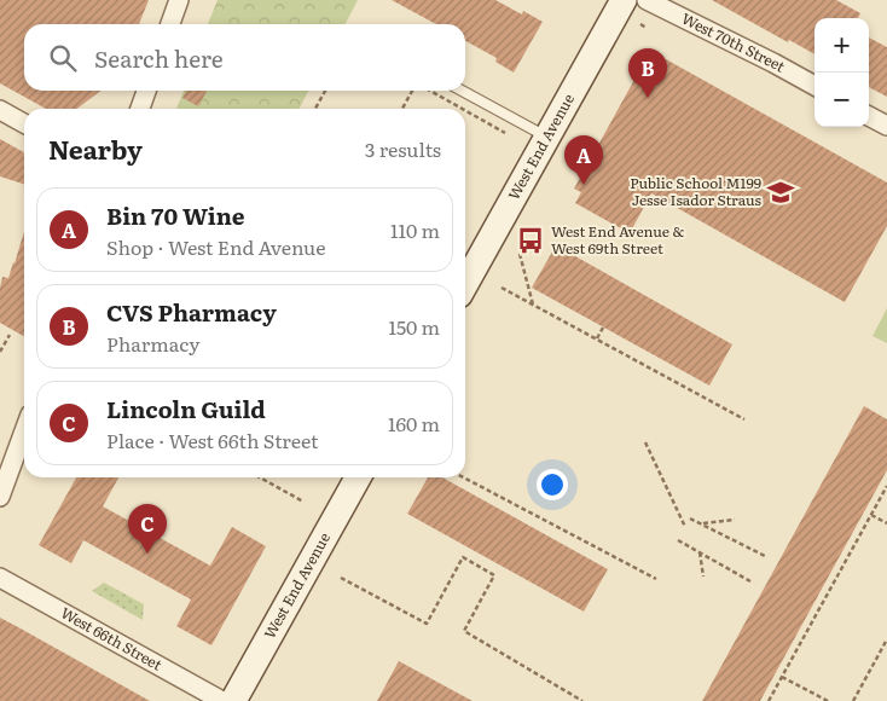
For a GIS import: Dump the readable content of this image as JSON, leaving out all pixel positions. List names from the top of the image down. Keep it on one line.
{"streets":{"main road":["West End Avenue"],"street":["West 70th Street","West 66th Street"]},"places":{"school or university":["Public School M199 Jesse Isador Straus"],"bus stop":["West End Avenue & West 69th Street"]},"page":{"map_buttons":["+","−"],"search":"Search here","pins":["B","A","C"],"heading":["Nearby","3 results"],"list":[{"mark":"A","name":"Bin 70 Wine","note":"Shop · West End Avenue","value":"110 m"},{"mark":"B","name":"CVS Pharmacy","note":"Pharmacy","value":"150 m"},{"mark":"C","name":"Lincoln Guild","note":"Place · West 66th Street","value":"160 m"}]}}
